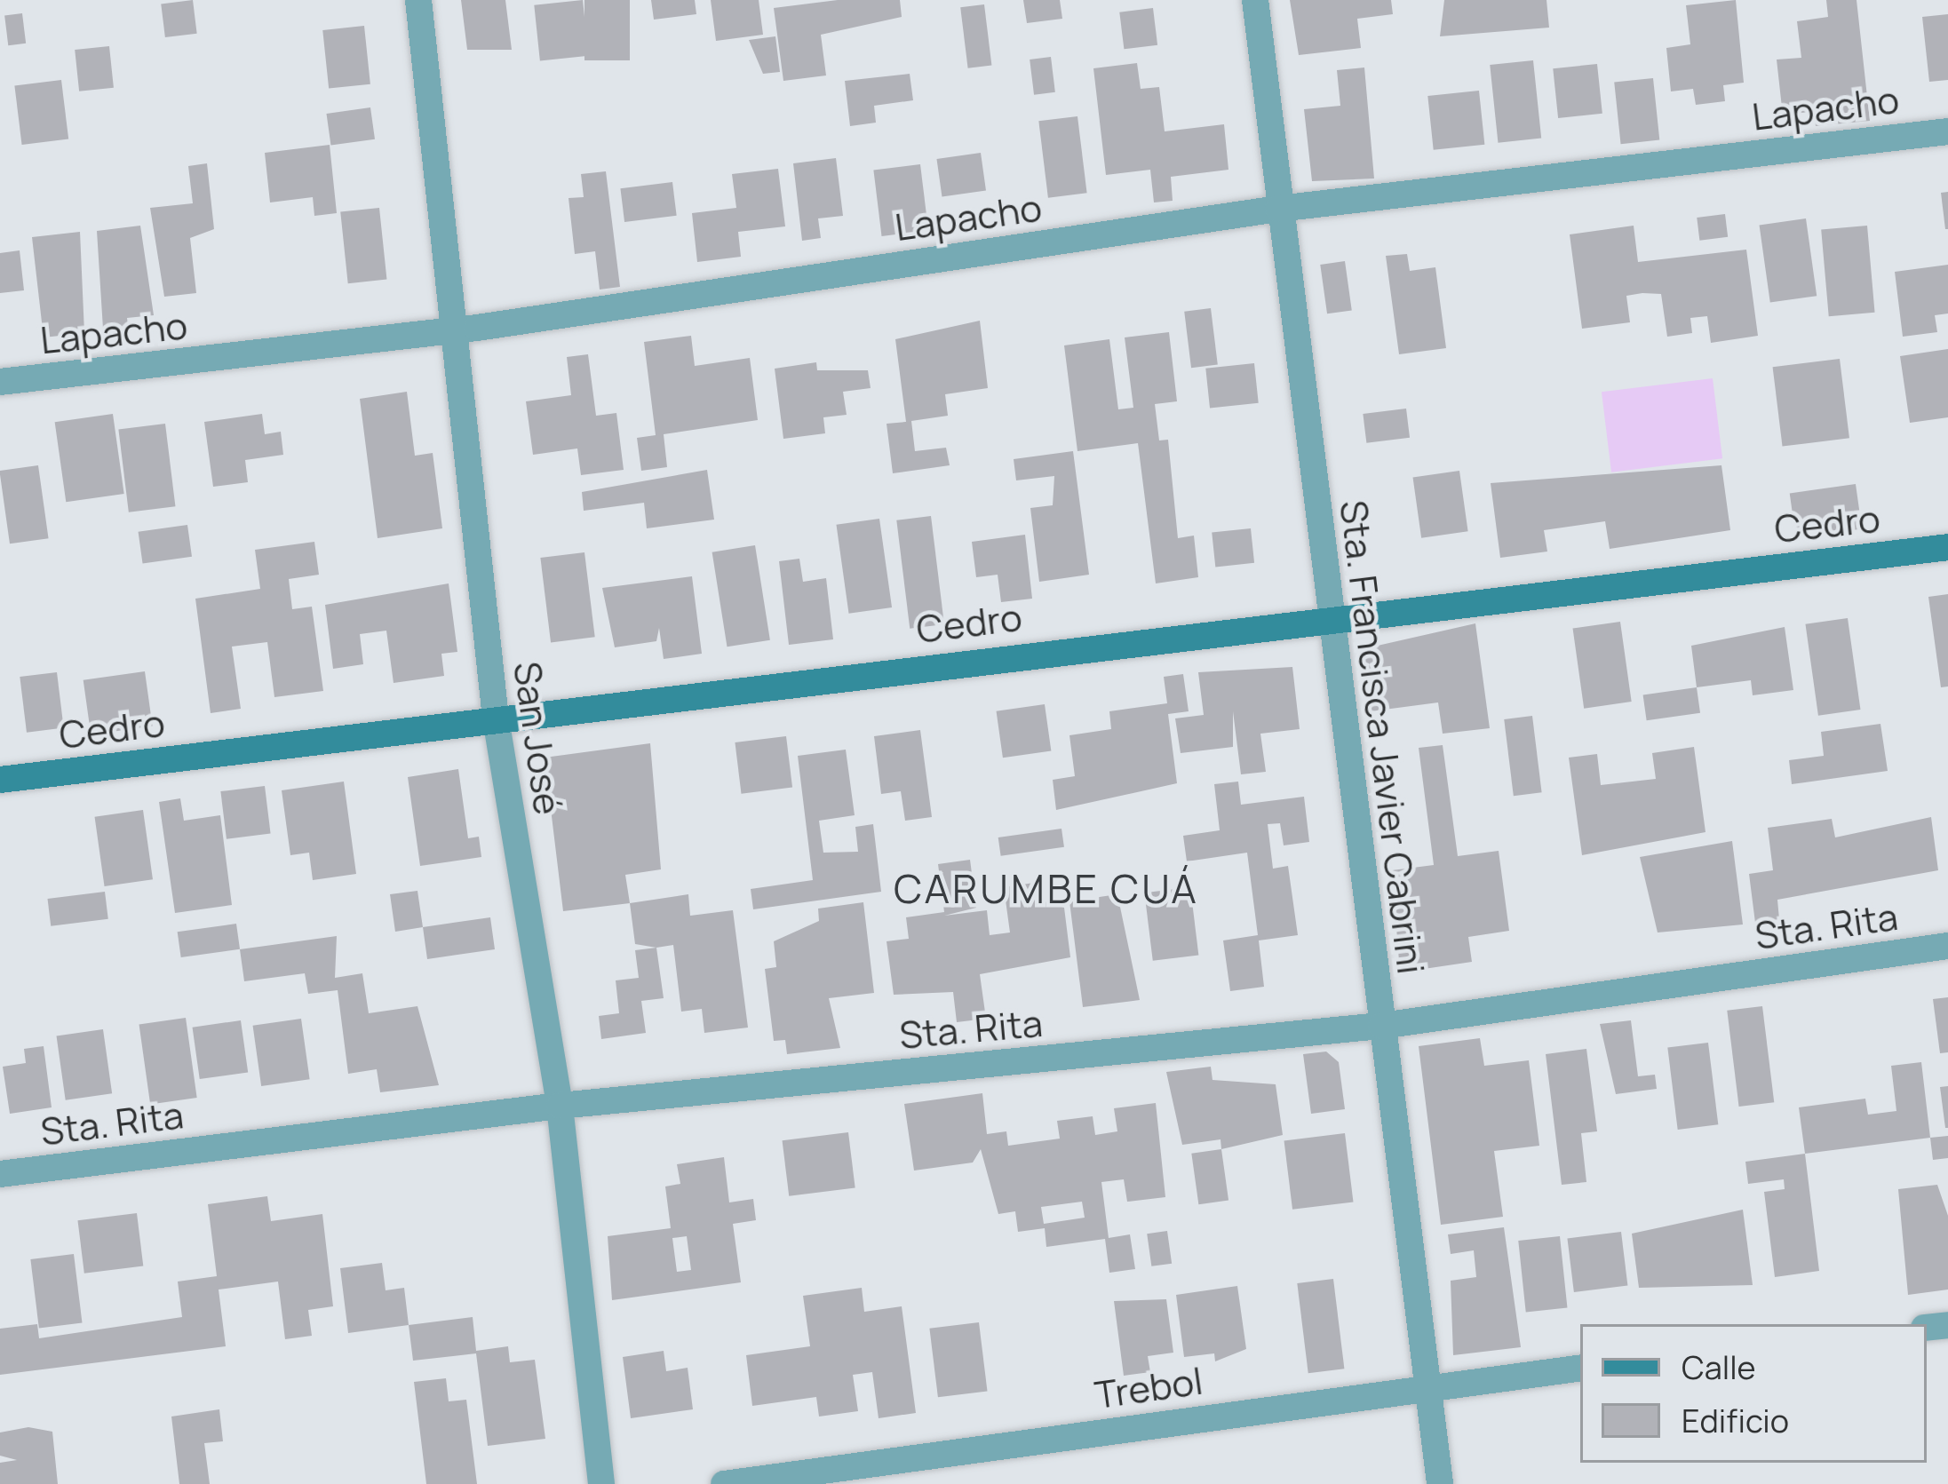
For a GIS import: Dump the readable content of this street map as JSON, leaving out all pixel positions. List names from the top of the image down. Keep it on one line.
{"streets":{"street":["Lapacho","Cedro","Sta. Francisca Javier Cabrini","San José","Sta. Rita","Trebol"]},"crossings":[["Lapacho","Sta. Francisca Javier Cabrini"],["Lapacho","San José"],["Cedro","Sta. Francisca Javier Cabrini"],["Cedro","San José"],["Sta. Francisca Javier Cabrini","Sta. Rita"],["Sta. Francisca Javier Cabrini","Trebol"],["San José","Sta. Rita"]],"districts":["CARUMBE CUÁ"],"legend":["Calle","Edificio"]}
